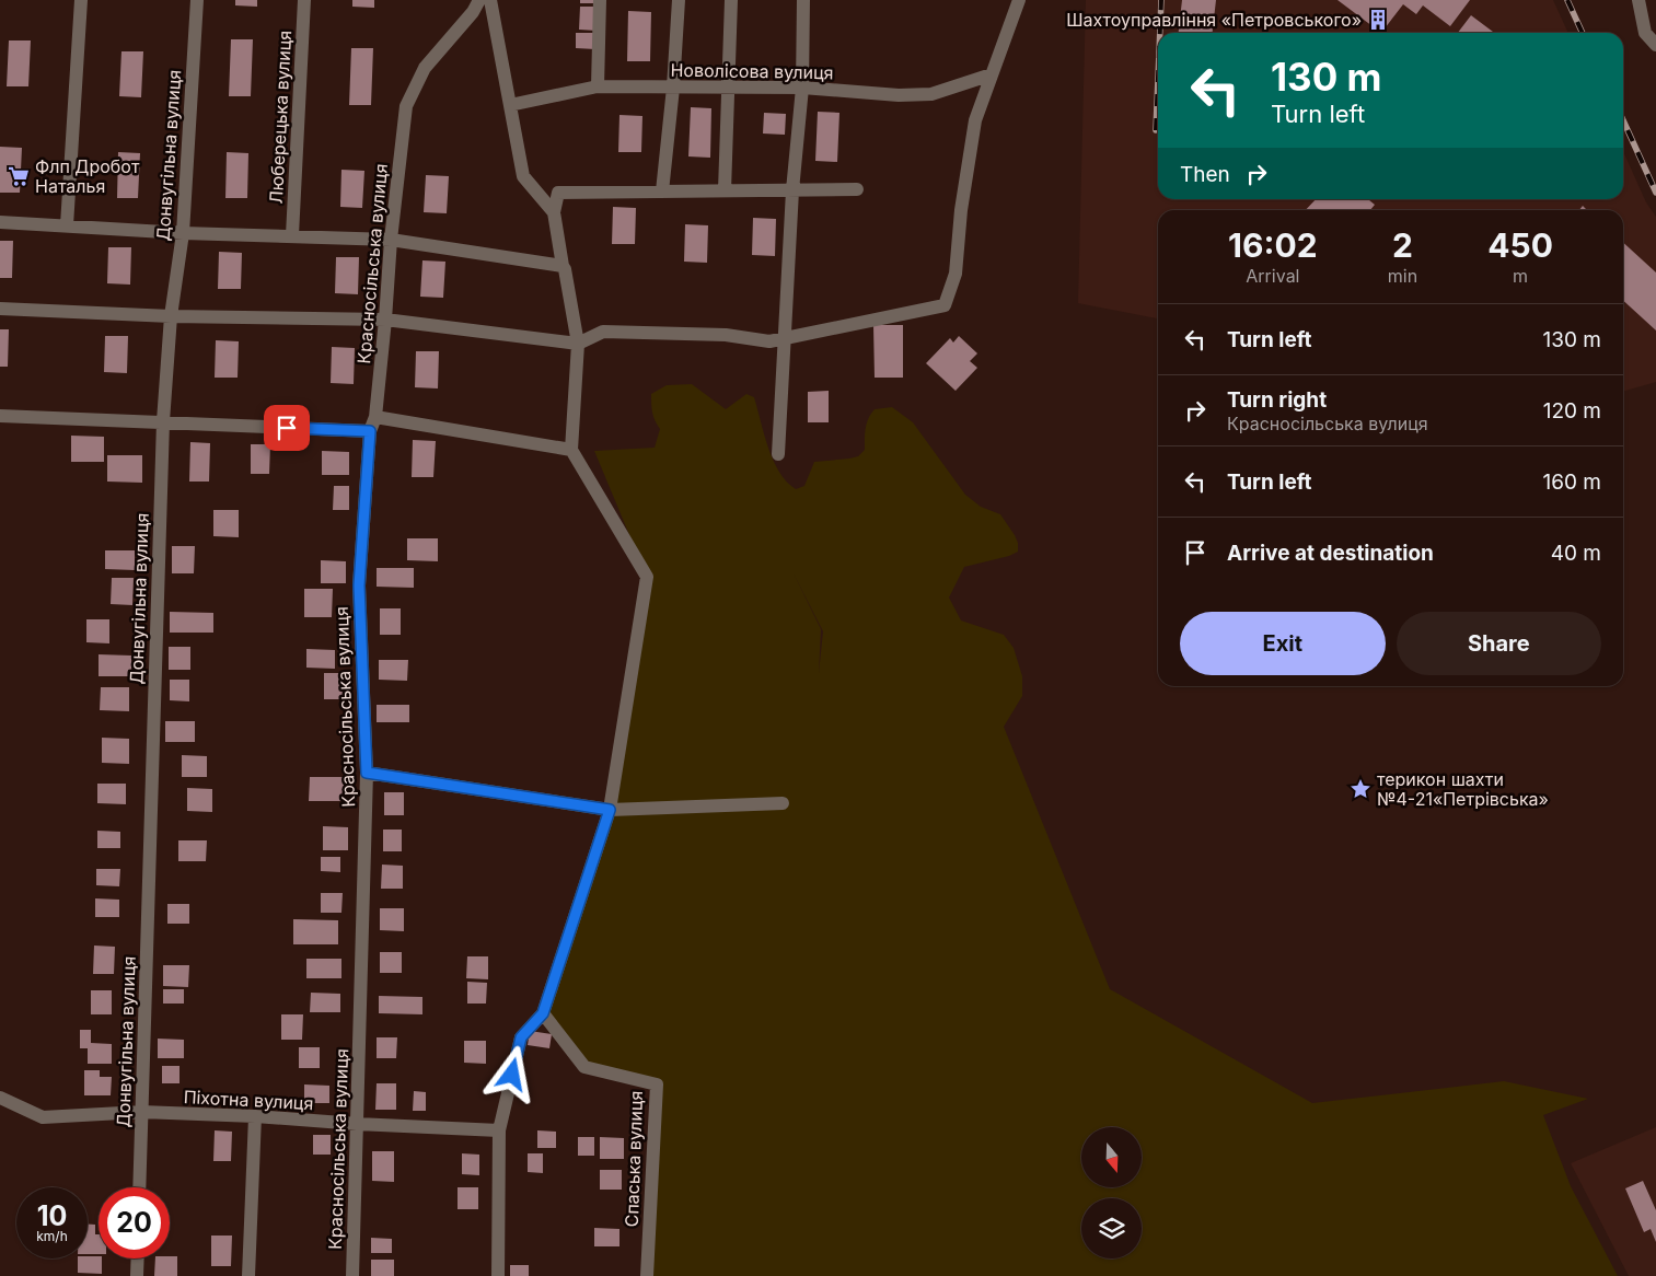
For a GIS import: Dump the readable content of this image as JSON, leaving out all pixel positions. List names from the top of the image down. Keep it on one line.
{"streets":{"street":["Новолісова вулиця","Люберецька вулиця","Донвугільна вулиця","Красносільська вулиця","Піхотна вулиця","Спаська вулиця"]},"crossings":[["Донвугільна вулиця","Піхотна вулиця"],["Красносільська вулиця","Піхотна вулиця"]],"places":{"building":["Шахтоуправління «Петровського»"],"supermarket":["Флп Дробот Наталья"],"place":["терикон шахти №4-21«Петрівська»"]},"north":"bottom","page":{"turn":["130 m","Turn left"],"then":"Then","eta":["16:02","Arrival","2","min","450","m"],"list":[{"name":"Turn left","value":"130 m"},{"name":"Turn right","note":"Красносільська вулиця","value":"120 m"},{"name":"Turn left","value":"160 m"},{"name":"Arrive at destination","value":"40 m"}],"buttons":["Exit","Share"],"speed":"10 km/h","limit":"20"}}
